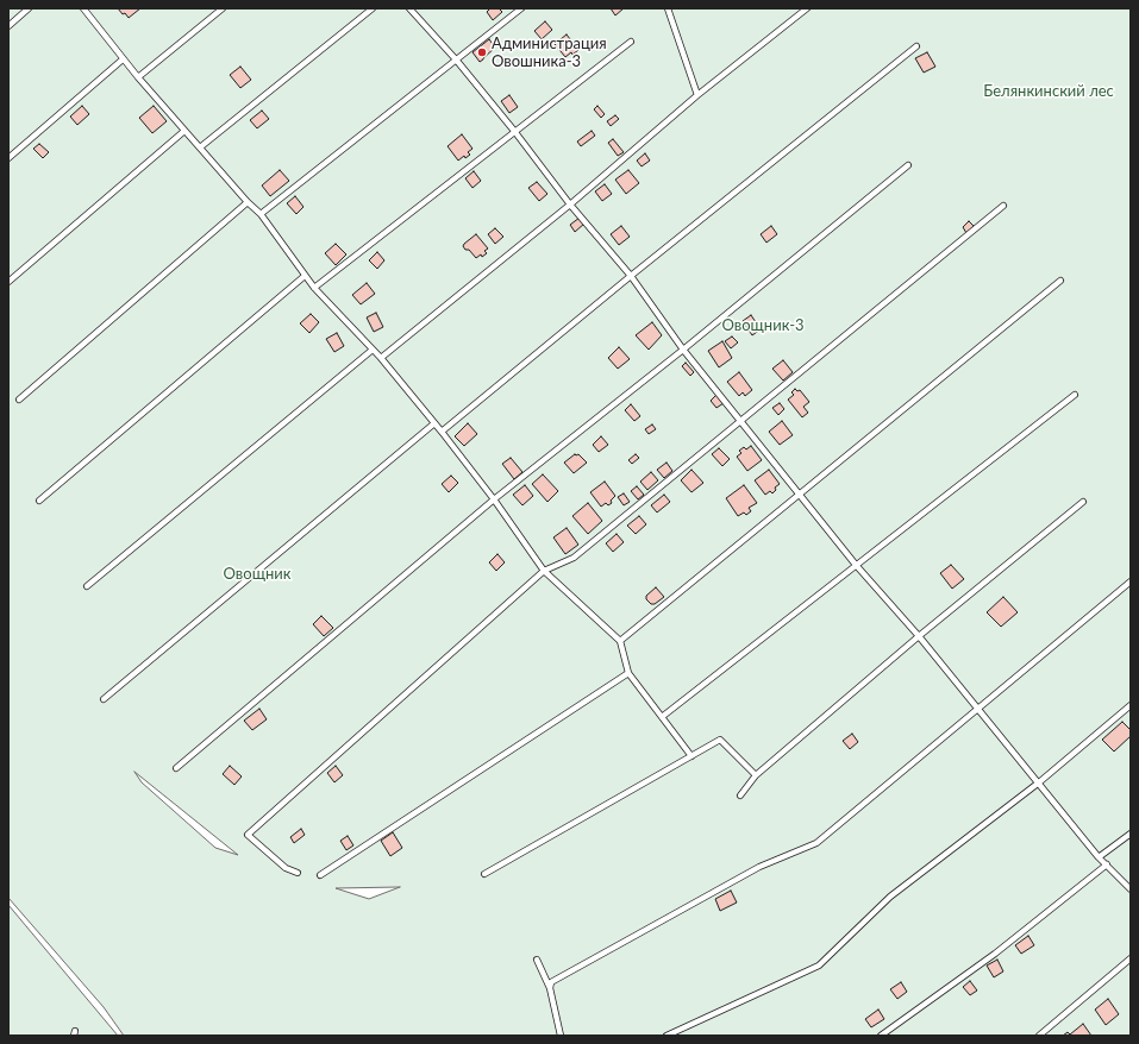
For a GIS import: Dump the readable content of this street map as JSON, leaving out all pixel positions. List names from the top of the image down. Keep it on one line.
{"parks":["Белянкинский лес","Овощник-3","Овощник"],"places":["Администрация Овошника-3"]}
